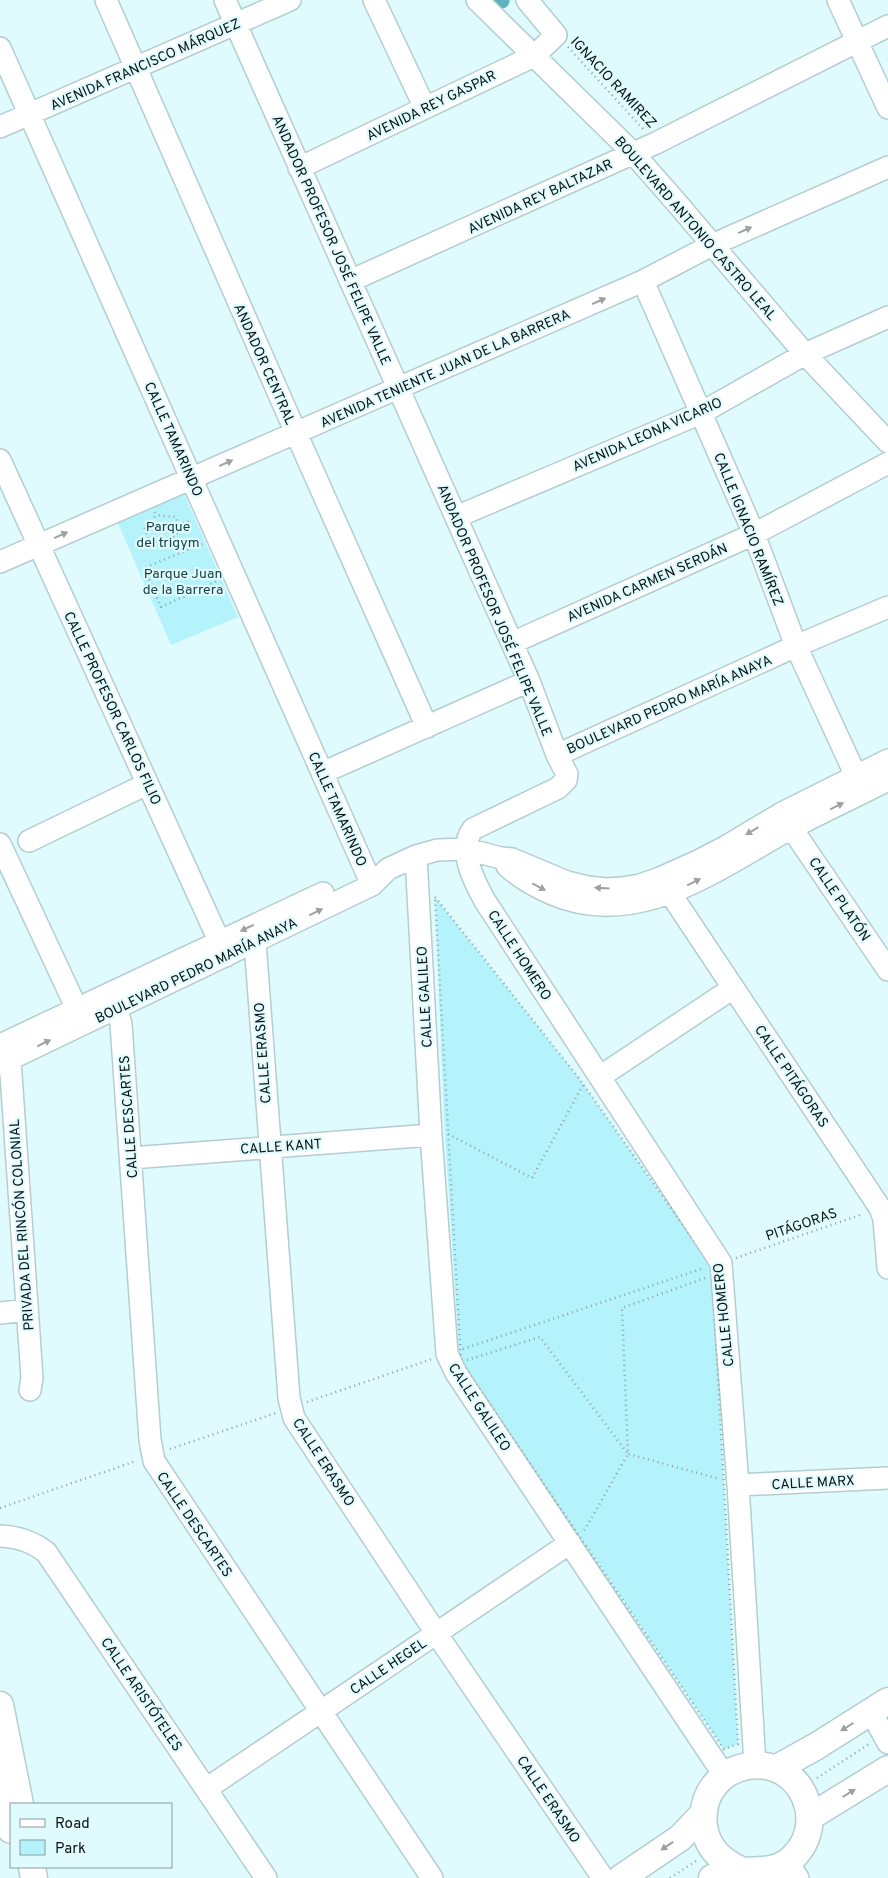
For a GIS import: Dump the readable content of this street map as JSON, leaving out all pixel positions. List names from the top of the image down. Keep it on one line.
{"streets":{"street":["AVENIDA FRANCISCO MÁRQUEZ","AVENIDA REY GASPAR","AVENIDA REY BALTAZAR","BOULEVARD ANTONIO CASTRO LEAL","ANDADOR PROFESOR JOSÉ FELIPE VALLE","ANDADOR CENTRAL","AVENIDA TENIENTE JUAN DE LA BARRERA","AVENIDA LEONA VICARIO","CALLE TAMARINDO","CALLE IGNACIO RAMÍREZ","AVENIDA CARMEN SERDÁN","BOULEVARD PEDRO MARÍA ANAYA","CALLE PROFESOR CARLOS FILIO","CALLE PLATÓN","CALLE HOMERO","CALLE GALILEO","CALLE ERASMO","CALLE PITÁGORAS","CALLE DESCARTES","CALLE KANT","PRIVADA DEL RINCÓN COLONIAL","CALLE MARX","CALLE HEGEL","CALLE ARISTÓTELES"],"path":["IGNACIO RAMIREZ","PITÁGORAS"]},"crossings":[["AVENIDA FRANCISCO MÁRQUEZ","ANDADOR PROFESOR JOSÉ FELIPE VALLE"],["AVENIDA FRANCISCO MÁRQUEZ","ANDADOR CENTRAL"],["AVENIDA FRANCISCO MÁRQUEZ","CALLE TAMARINDO"],["IGNACIO RAMIREZ","AVENIDA REY GASPAR"],["IGNACIO RAMIREZ","AVENIDA REY BALTAZAR"],["AVENIDA REY GASPAR","BOULEVARD ANTONIO CASTRO LEAL"],["AVENIDA REY GASPAR","ANDADOR PROFESOR JOSÉ FELIPE VALLE"],["AVENIDA REY BALTAZAR","BOULEVARD ANTONIO CASTRO LEAL"],["AVENIDA REY BALTAZAR","ANDADOR PROFESOR JOSÉ FELIPE VALLE"],["BOULEVARD ANTONIO CASTRO LEAL","AVENIDA TENIENTE JUAN DE LA BARRERA"],["BOULEVARD ANTONIO CASTRO LEAL","AVENIDA LEONA VICARIO"],["ANDADOR PROFESOR JOSÉ FELIPE VALLE","AVENIDA TENIENTE JUAN DE LA BARRERA"],["ANDADOR PROFESOR JOSÉ FELIPE VALLE","AVENIDA LEONA VICARIO"],["ANDADOR PROFESOR JOSÉ FELIPE VALLE","AVENIDA CARMEN SERDÁN"],["ANDADOR PROFESOR JOSÉ FELIPE VALLE","BOULEVARD PEDRO MARÍA ANAYA"],["ANDADOR CENTRAL","AVENIDA TENIENTE JUAN DE LA BARRERA"],["AVENIDA TENIENTE JUAN DE LA BARRERA","CALLE TAMARINDO"],["AVENIDA TENIENTE JUAN DE LA BARRERA","CALLE IGNACIO RAMÍREZ"],["AVENIDA TENIENTE JUAN DE LA BARRERA","CALLE PROFESOR CARLOS FILIO"],["AVENIDA LEONA VICARIO","CALLE IGNACIO RAMÍREZ"],["CALLE TAMARINDO","BOULEVARD PEDRO MARÍA ANAYA"],["CALLE IGNACIO RAMÍREZ","AVENIDA CARMEN SERDÁN"],["CALLE IGNACIO RAMÍREZ","BOULEVARD PEDRO MARÍA ANAYA"],["BOULEVARD PEDRO MARÍA ANAYA","CALLE PROFESOR CARLOS FILIO"],["BOULEVARD PEDRO MARÍA ANAYA","CALLE HOMERO"],["BOULEVARD PEDRO MARÍA ANAYA","CALLE GALILEO"],["BOULEVARD PEDRO MARÍA ANAYA","CALLE ERASMO"],["BOULEVARD PEDRO MARÍA ANAYA","CALLE DESCARTES"],["BOULEVARD PEDRO MARÍA ANAYA","PRIVADA DEL RINCÓN COLONIAL"],["CALLE HOMERO","CALLE GALILEO"],["CALLE HOMERO","PITÁGORAS"],["CALLE HOMERO","CALLE MARX"],["CALLE GALILEO","CALLE KANT"],["CALLE GALILEO","CALLE HEGEL"],["CALLE ERASMO","CALLE KANT"],["CALLE ERASMO","CALLE HEGEL"],["CALLE PITÁGORAS","PITÁGORAS"],["CALLE DESCARTES","CALLE KANT"],["CALLE DESCARTES","CALLE HEGEL"],["CALLE HEGEL","CALLE ARISTÓTELES"]],"one_way":["AVENIDA TENIENTE JUAN DE LA BARRERA"],"parks":["Parque del trigym","Parque Juan de la Barrera"],"legend":["Road","Park"]}
